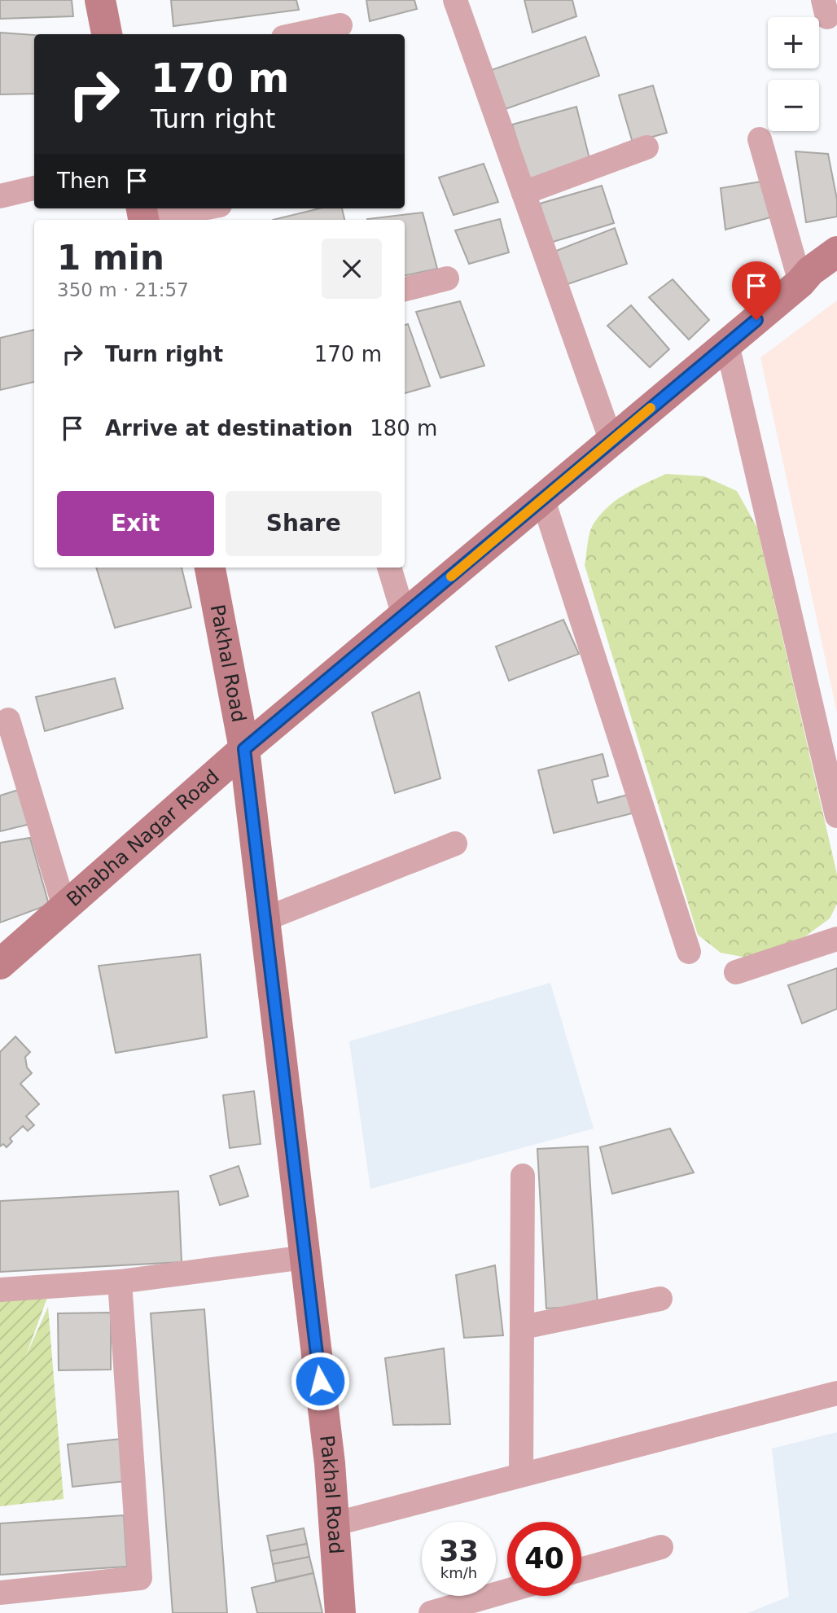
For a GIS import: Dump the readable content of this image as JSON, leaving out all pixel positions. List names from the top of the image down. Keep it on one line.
{"streets":{"main road":["Pakhal Road","Bhabha Nagar Road"]},"crossings":[["Pakhal Road","Bhabha Nagar Road"]],"page":{"map_buttons":["+","−"],"turn":["170 m","Turn right"],"then":"Then","heading":["1 min","350 m · 21:57"],"list":[{"name":"Turn right","value":"170 m"},{"name":"Arrive at destination","value":"180 m"}],"buttons":["Exit","Share"],"speed":"33 km/h","limit":"40"}}
